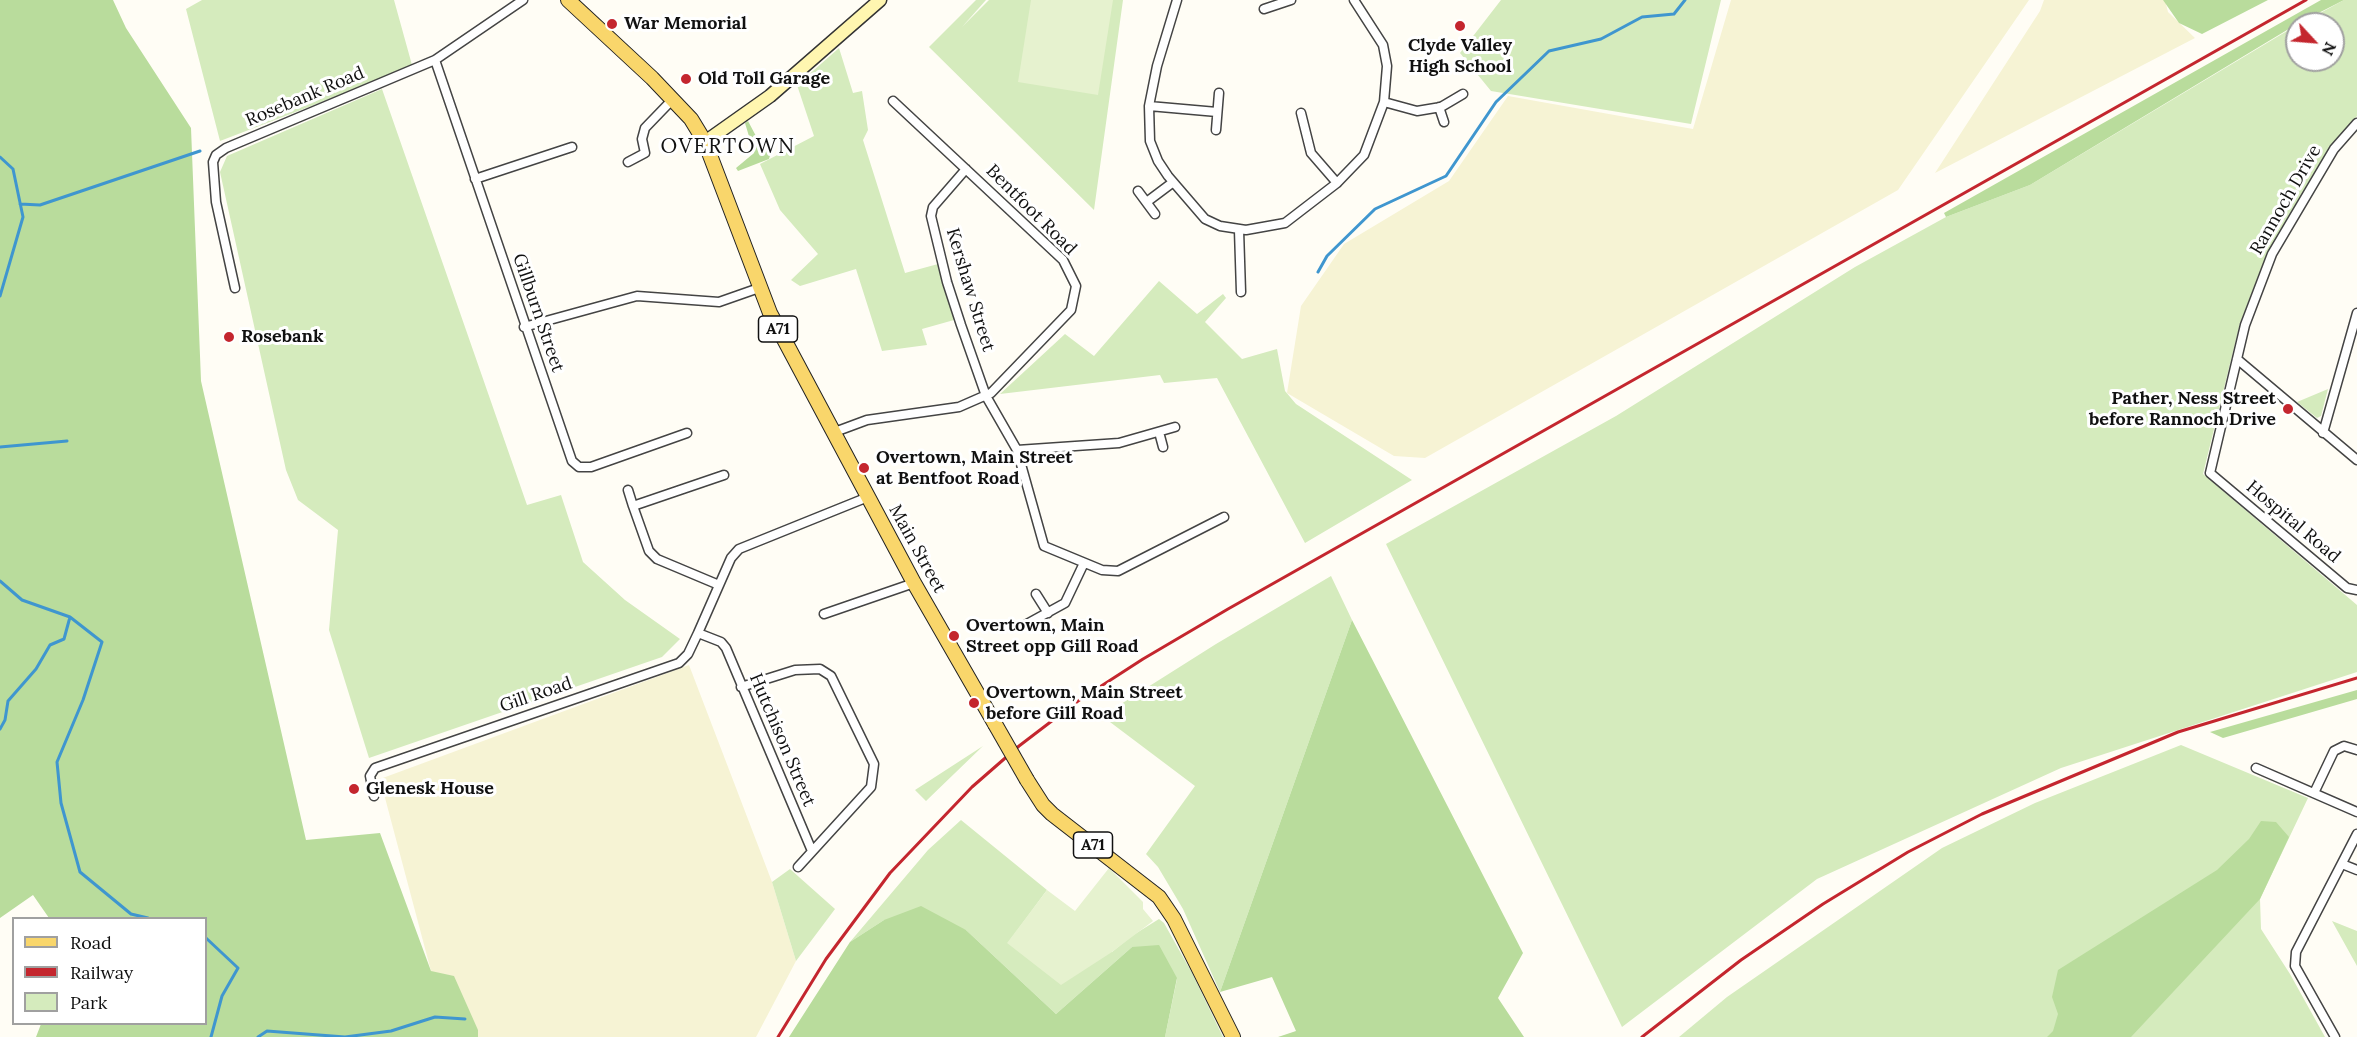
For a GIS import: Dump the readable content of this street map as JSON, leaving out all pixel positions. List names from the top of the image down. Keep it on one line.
{"streets":{"main road":["A71","Main Street"],"street":["Rosebank Road","Rannoch Drive","Bentfoot Road","Kershaw Street","Gillburn Street","Hospital Road","Gill Road","Hutchison Street"]},"crossings":[["Rosebank Road","Gillburn Street"],["Rannoch Drive","Hospital Road"],["Bentfoot Road","Kershaw Street"],["Bentfoot Road","Main Street"],["Main Street","Gill Road"],["Gill Road","Hutchison Street"]],"districts":["OVERTOWN"],"places":["War Memorial","Clyde Valley High School","Old Toll Garage","Rosebank","Pather, Ness Street before Rannoch Drive","Overtown, Main Street at Bentfoot Road","Overtown, Main Street opp Gill Road","Overtown, Main Street before Gill Road","Glenesk House"],"legend":["Road","Railway","Park"],"north":"bottom right"}
